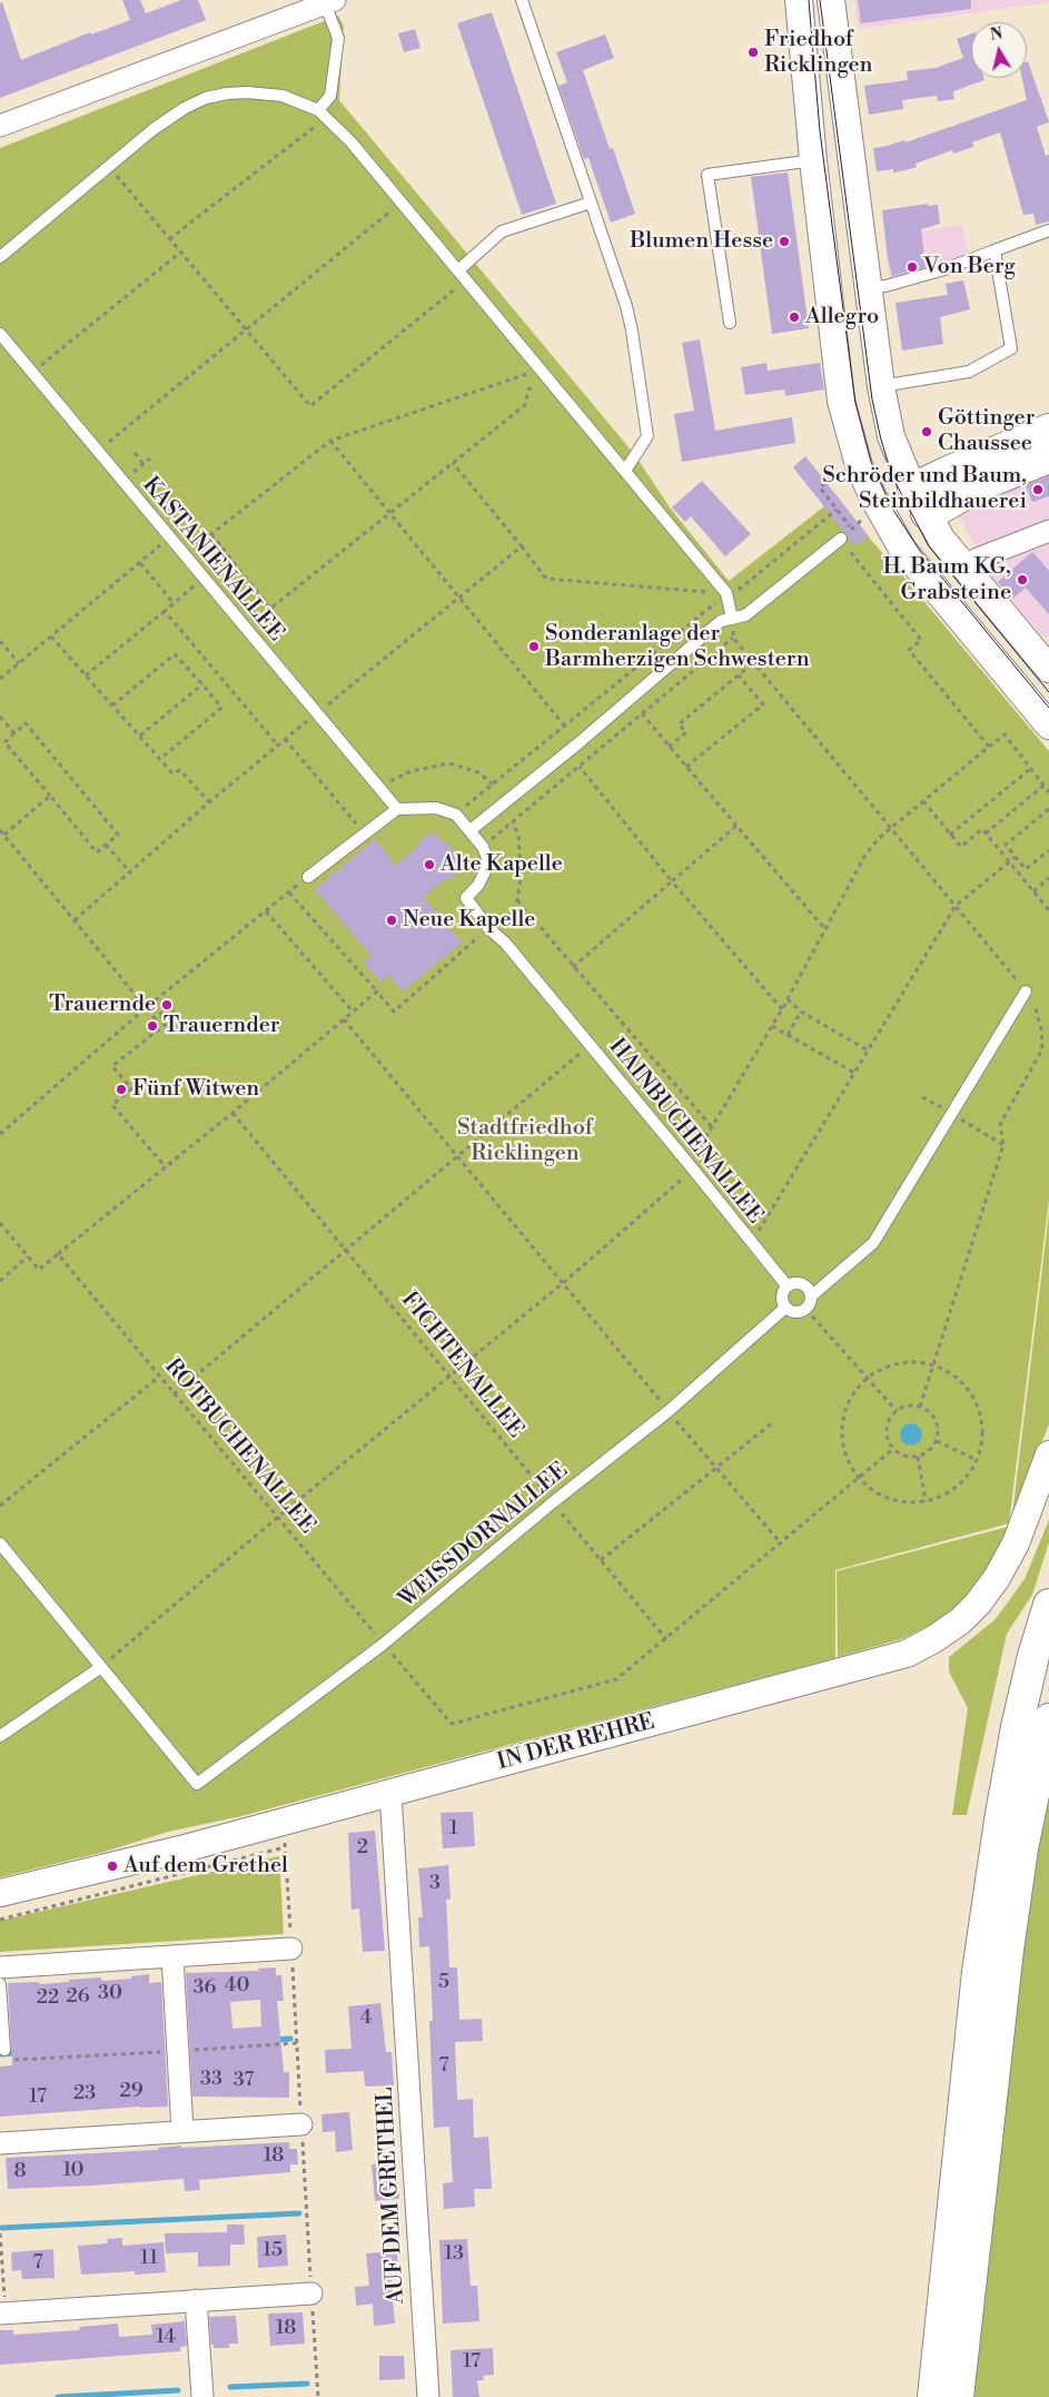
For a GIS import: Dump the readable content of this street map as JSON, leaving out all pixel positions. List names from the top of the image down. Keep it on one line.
{"streets":{"street":["IN DER REHRE","AUF DEM GRETHEL"],"lane":["KASTANIENALLEE","HAINBUCHENALLEE","WEISSDORNALLEE"],"path":["FICHTENALLEE","ROTBUCHENALLEE"]},"crossings":[["HAINBUCHENALLEE","WEISSDORNALLEE"],["FICHTENALLEE","ROTBUCHENALLEE"],["FICHTENALLEE","WEISSDORNALLEE"],["ROTBUCHENALLEE","WEISSDORNALLEE"],["IN DER REHRE","AUF DEM GRETHEL"]],"parks":["Stadtfriedhof Ricklingen"],"places":["Friedhof Ricklingen","Blumen Hesse","Von Berg","Allegro","Göttinger Chaussee","Schröder und Baum, Steinbildhauerei","H. Baum KG, Grabsteine","Sonderanlage der Barmherzigen Schwestern","Alte Kapelle","Neue Kapelle","Trauernde","Trauernder","Fünf Witwen","Auf dem Grethel"],"house_numbers":["1","2","3","5","40","36","30","26","22","4","7","33","37","29","23","17","18","10","8","15","13","11","7","18","14","17"],"north":"top"}
